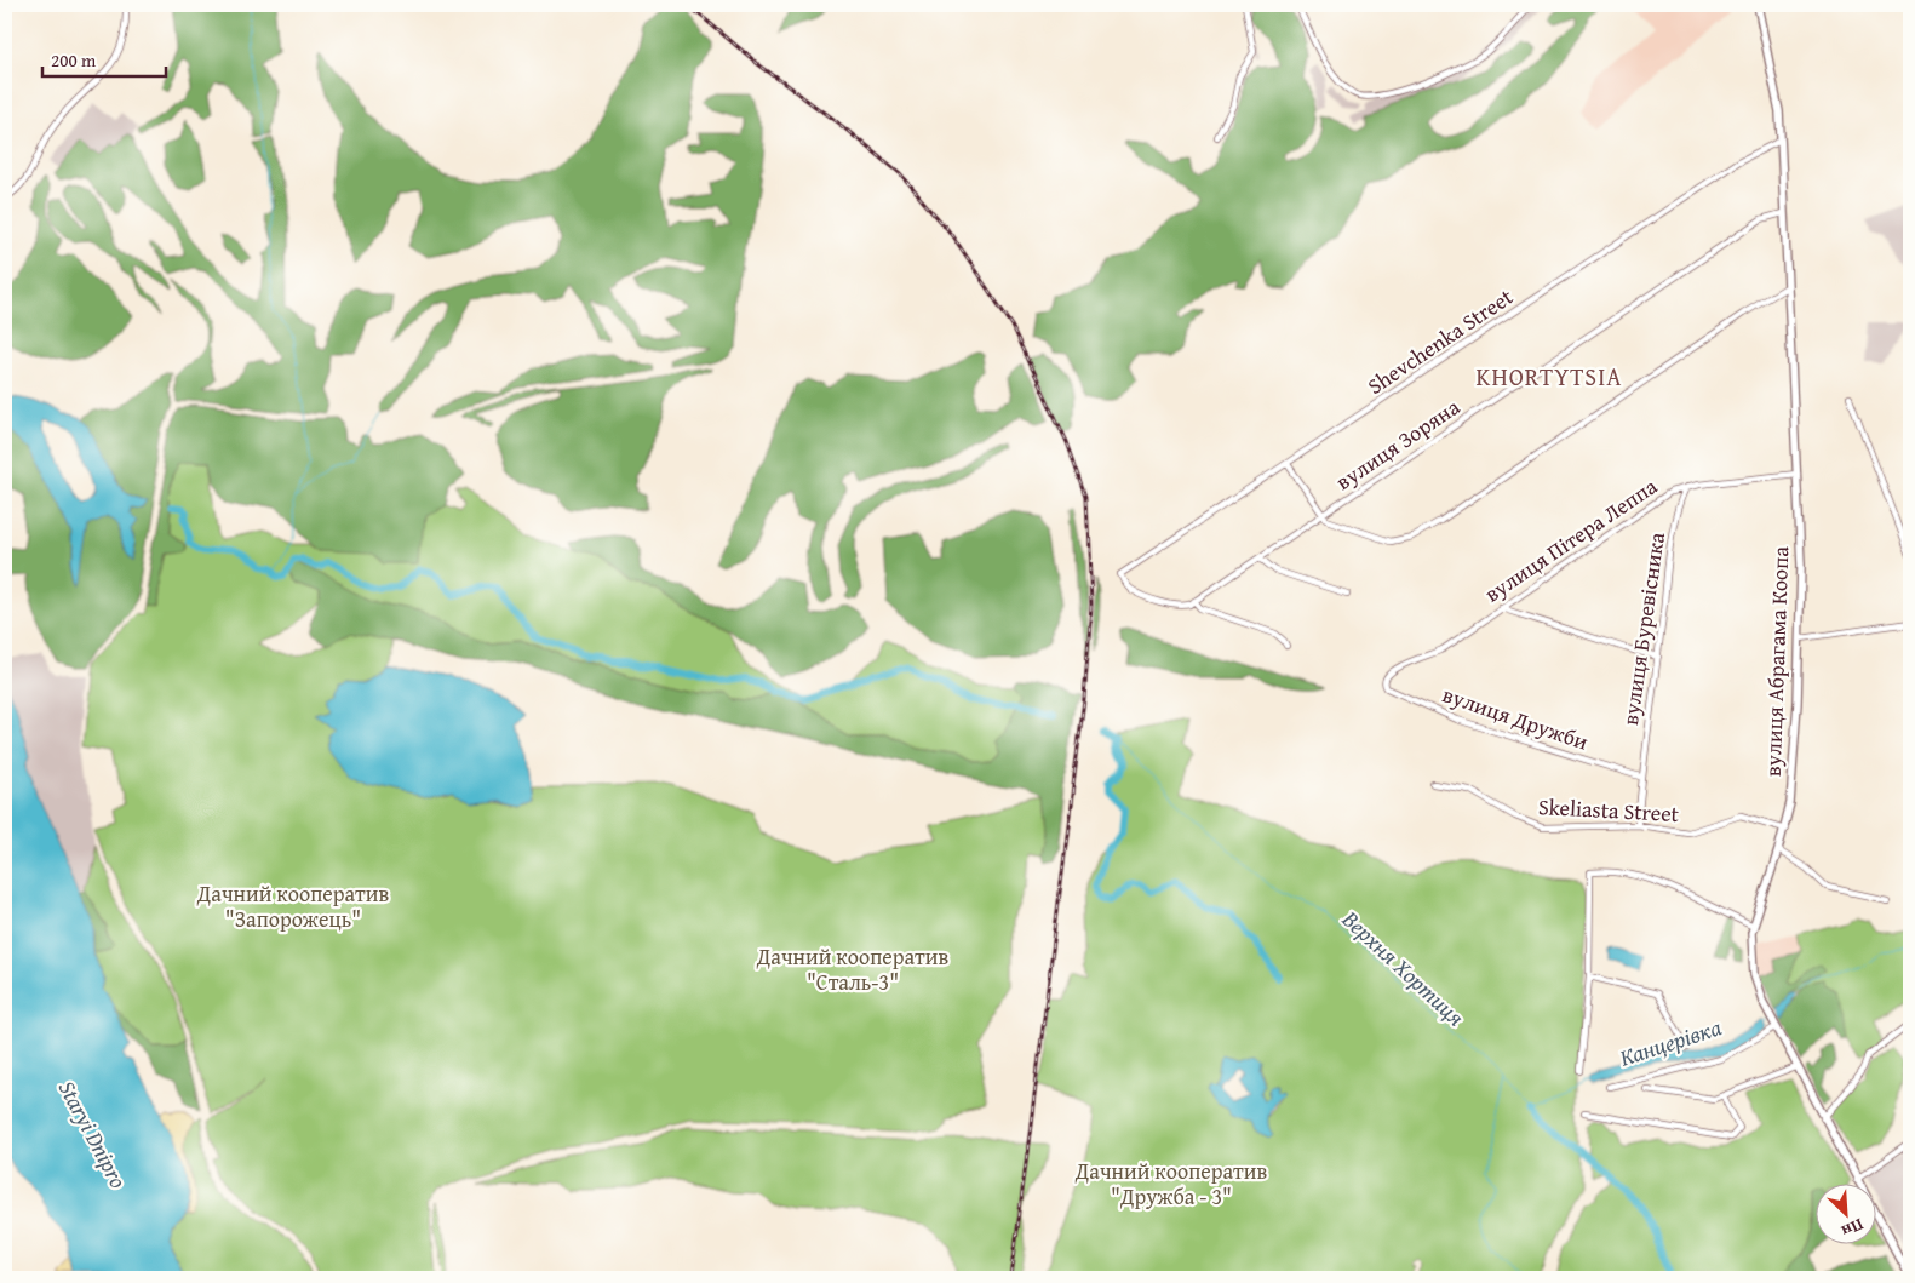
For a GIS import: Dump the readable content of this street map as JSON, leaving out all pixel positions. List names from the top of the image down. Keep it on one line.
{"streets":{"main road":["вулиця Абрагама Коопа"],"street":["Shevchenka Street","вулиця Зоряна","вулиця Пітера Леппа","вулиця Буревісника","вулиця Дружби","Skeliasta Street"]},"crossings":[["Shevchenka Street","вулиця Зоряна"],["Shevchenka Street","вулиця Абрагама Коопа"],["вулиця Зоряна","вулиця Абрагама Коопа"],["вулиця Пітера Леппа","вулиця Буревісника"],["вулиця Пітера Леппа","вулиця Абрагама Коопа"],["вулиця Пітера Леппа","вулиця Дружби"],["вулиця Буревісника","вулиця Дружби"],["вулиця Буревісника","Skeliasta Street"],["вулиця Абрагама Коопа","Skeliasta Street"]],"districts":["KHORTYTSIA"],"water":["Верхня Хортиця","Канцерівка","Staryi Dnipro"],"parks":["Дачний кооператив \"Запорожець\"","Дачний кооператив \"Сталь-3\"","Дачний кооператив \"Дружба - 3\""],"scale_bar":"200 m","north":"bottom right"}
